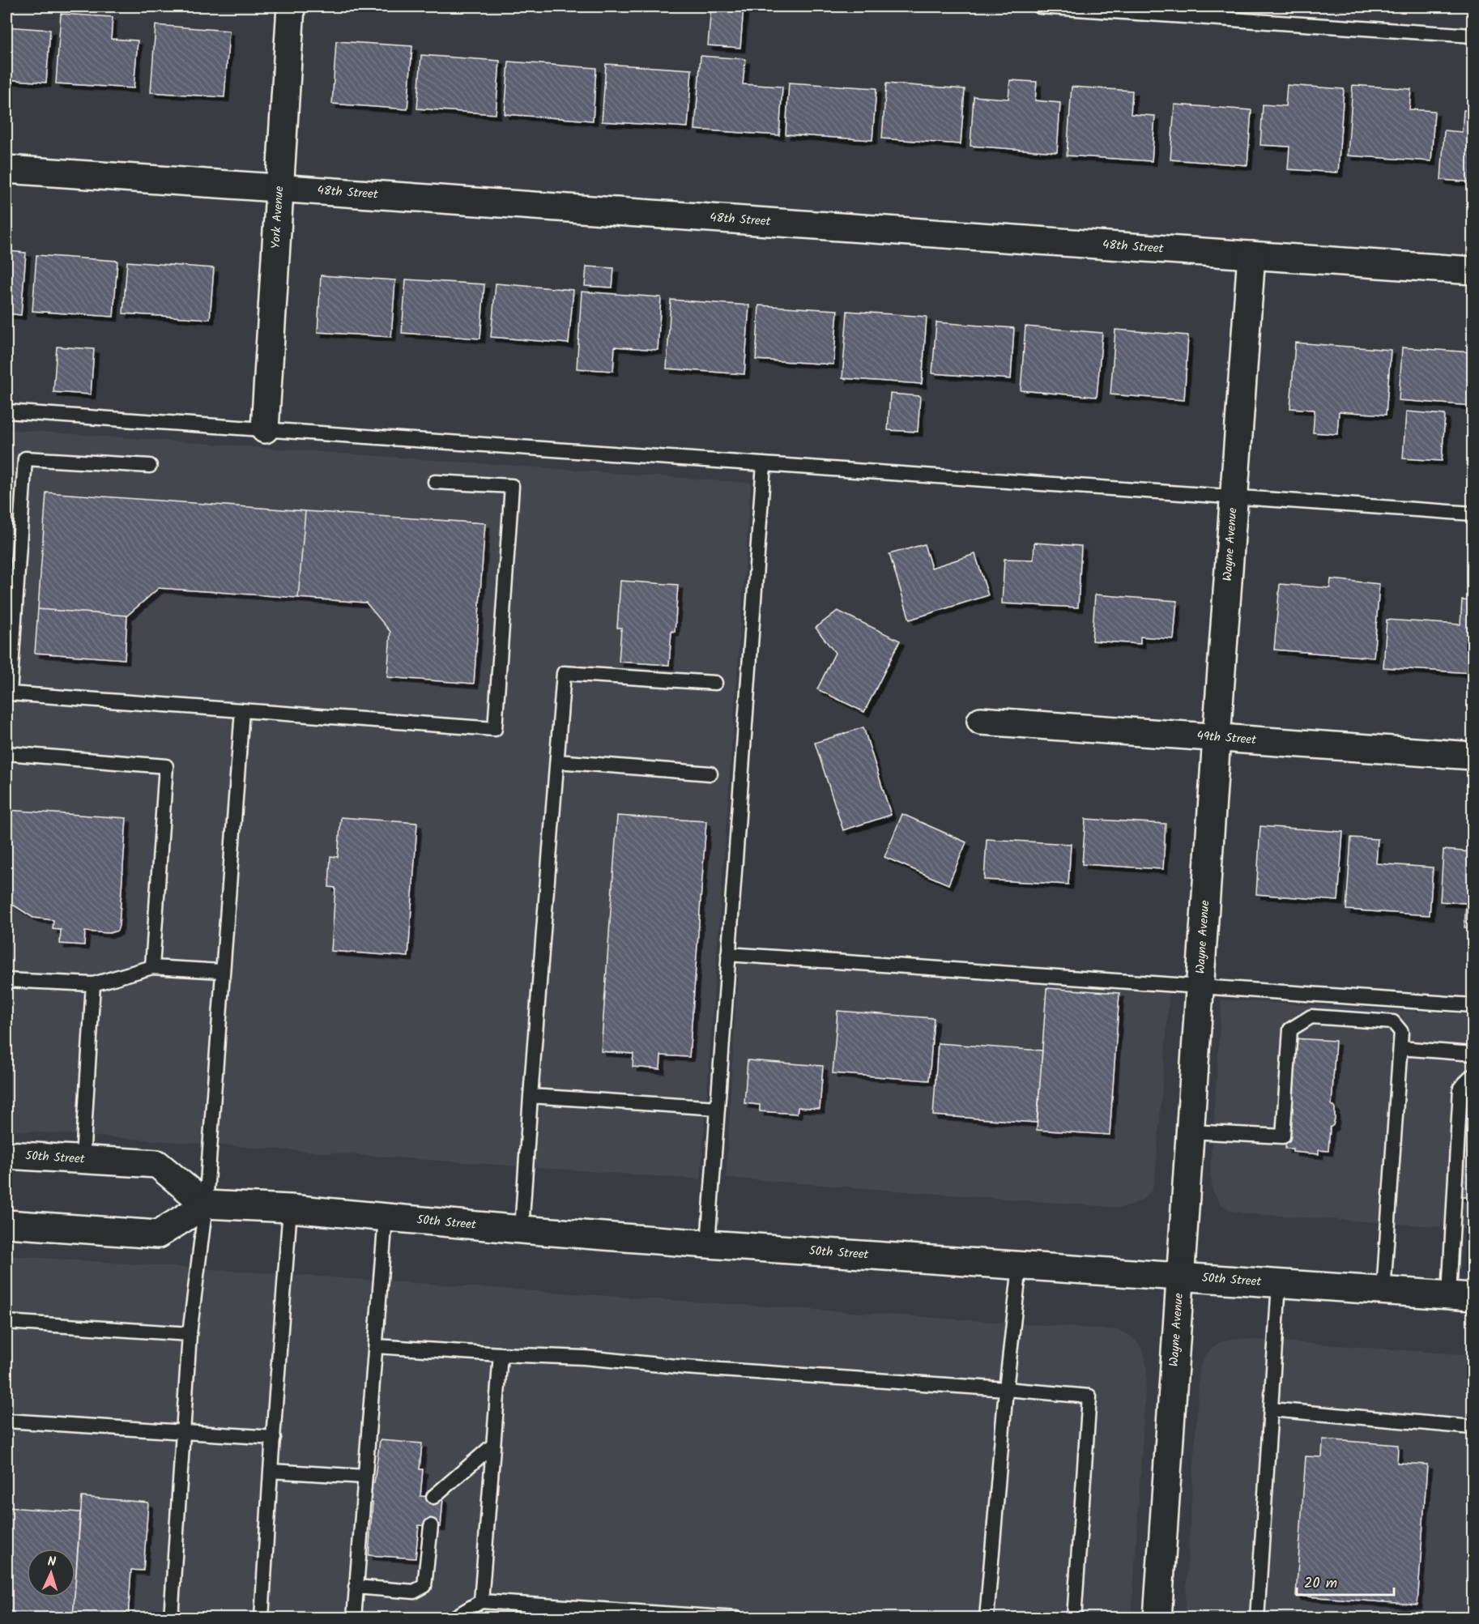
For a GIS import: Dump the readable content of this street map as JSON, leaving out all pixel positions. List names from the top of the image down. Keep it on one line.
{"streets":{"street":["48th Street","York Avenue","Wayne Avenue","49th Street","50th Street"]},"crossings":[["48th Street","York Avenue"],["48th Street","Wayne Avenue"],["Wayne Avenue","49th Street"],["Wayne Avenue","50th Street"]],"scale_bar":"20 m","north":"top"}
